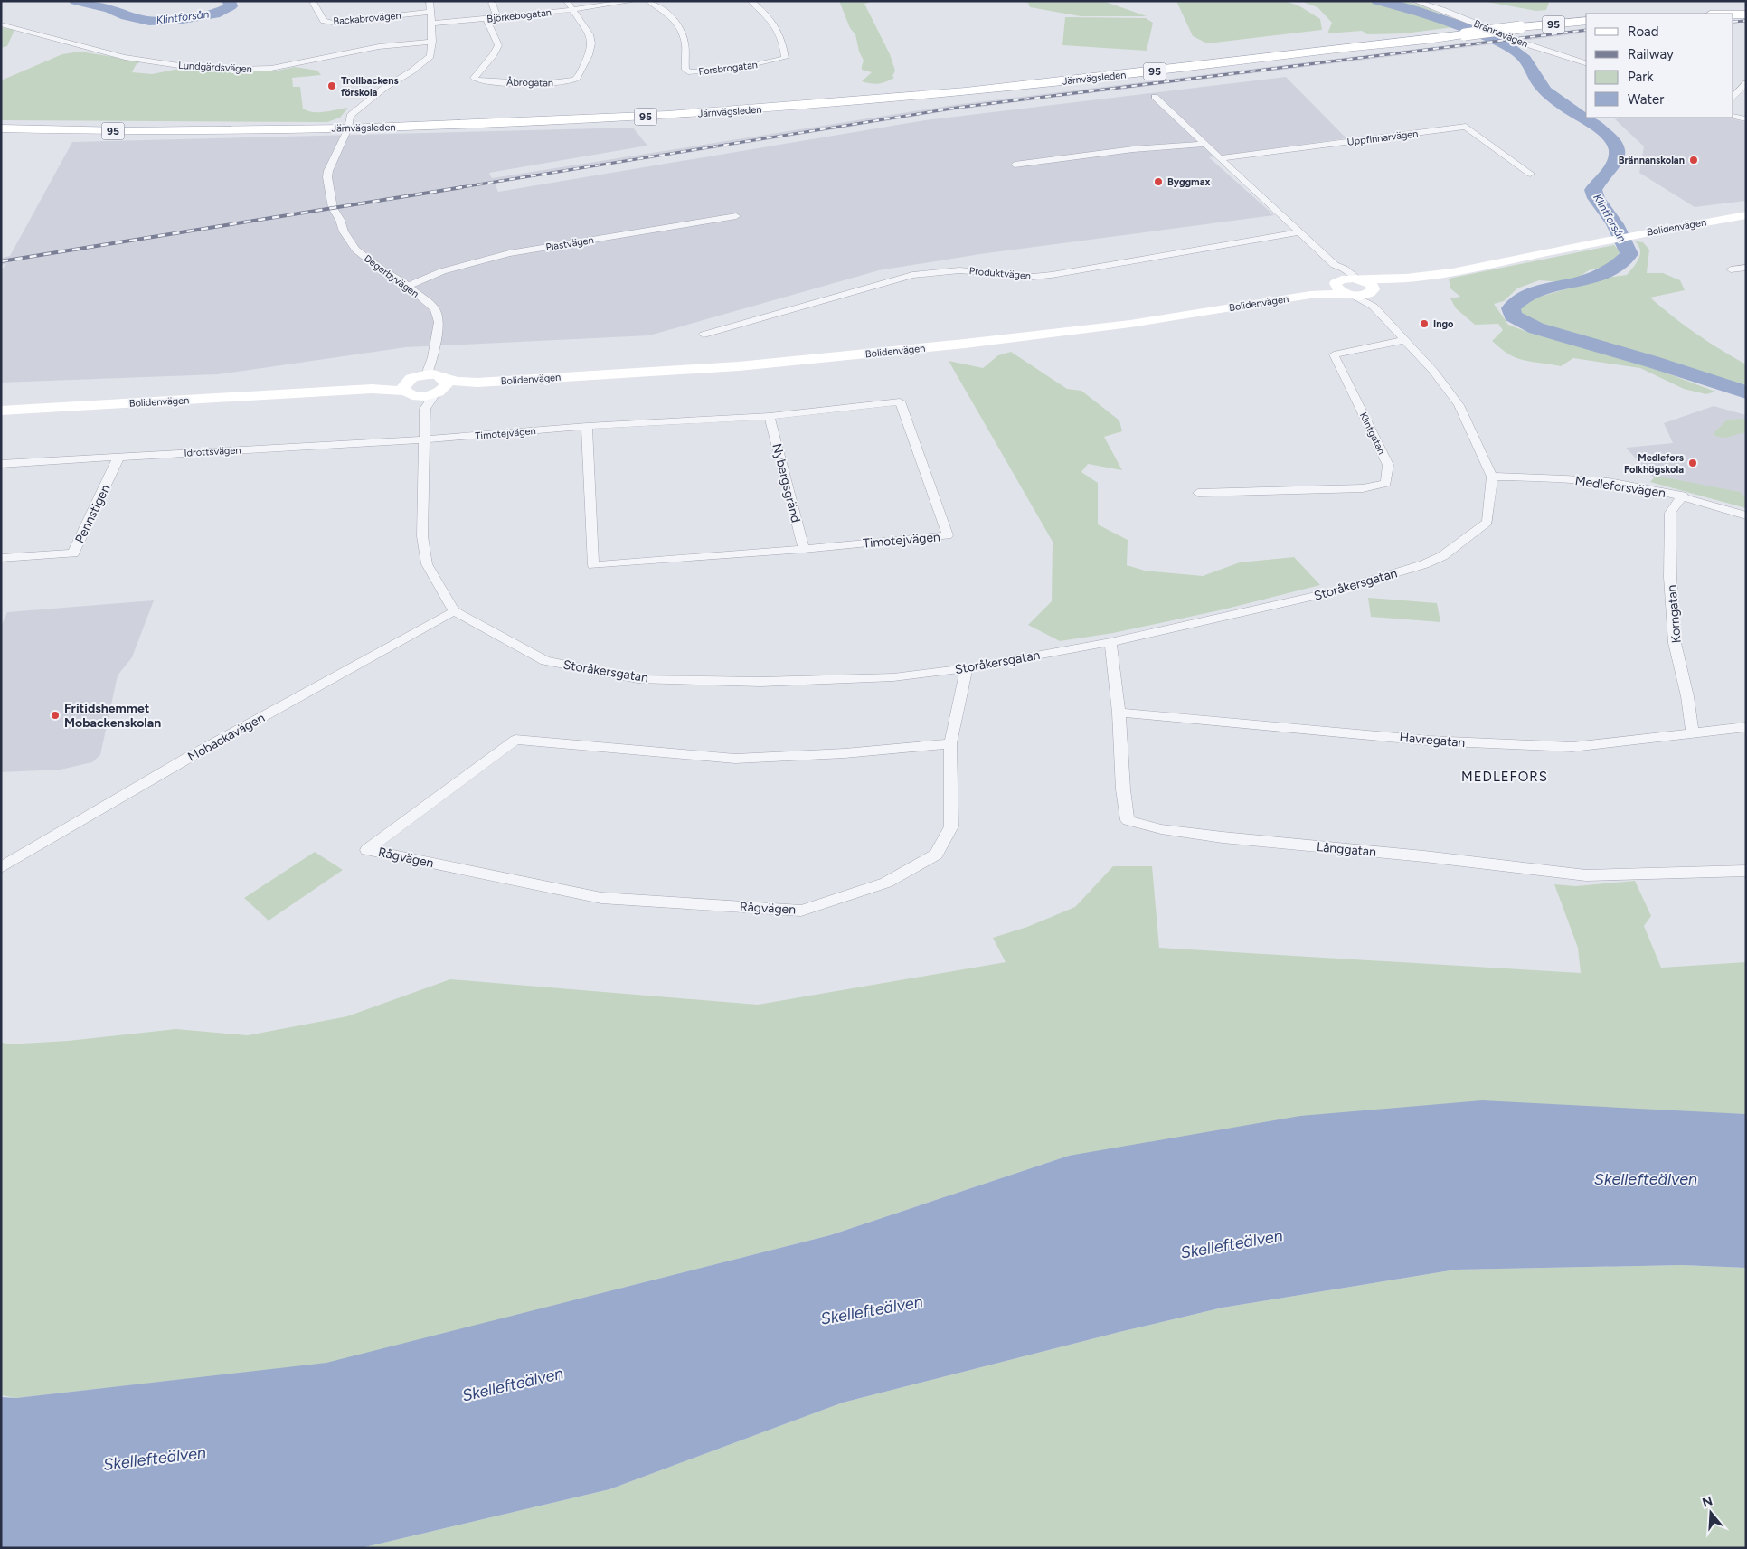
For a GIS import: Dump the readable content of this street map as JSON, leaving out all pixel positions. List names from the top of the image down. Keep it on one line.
{"streets":{"main road":["95","Järnvägsleden","Bolidenvägen"],"street":["Björkebogatan","Backabrovägen","Brännavägen","Lundgärdsvägen","Forsbrogatan","Åbrogatan","Uppfinnarvägen","Plastvägen","Produktvägen","Degerbyvägen","Timotejvägen","Klintgatan","Idrottsvägen","Nybergsgränd","Medleforsvägen","Pennstigen","Storåkersgatan","Korngatan","Mobackavägen","Havregatan","Långgatan","Rågvägen"]},"crossings":[["Björkebogatan","Åbrogatan"],["Järnvägsleden","Degerbyvägen"],["Plastvägen","Degerbyvägen"],["Timotejvägen","Idrottsvägen"],["Timotejvägen","Nybergsgränd"],["Idrottsvägen","Pennstigen"],["Medleforsvägen","Storåkersgatan"],["Medleforsvägen","Korngatan"],["Storåkersgatan","Mobackavägen"],["Storåkersgatan","Långgatan"],["Storåkersgatan","Rågvägen"],["Korngatan","Havregatan"],["Havregatan","Långgatan"]],"districts":["MEDLEFORS"],"water":["Klintforsån","Skellefteälven"],"places":["Trollbackens förskola","Brännanskolan","Byggmax","Ingo","Medlefors Folkhögskola","Fritidshemmet Mobackenskolan"],"legend":["Road","Railway","Park","Water"],"north":"top"}
